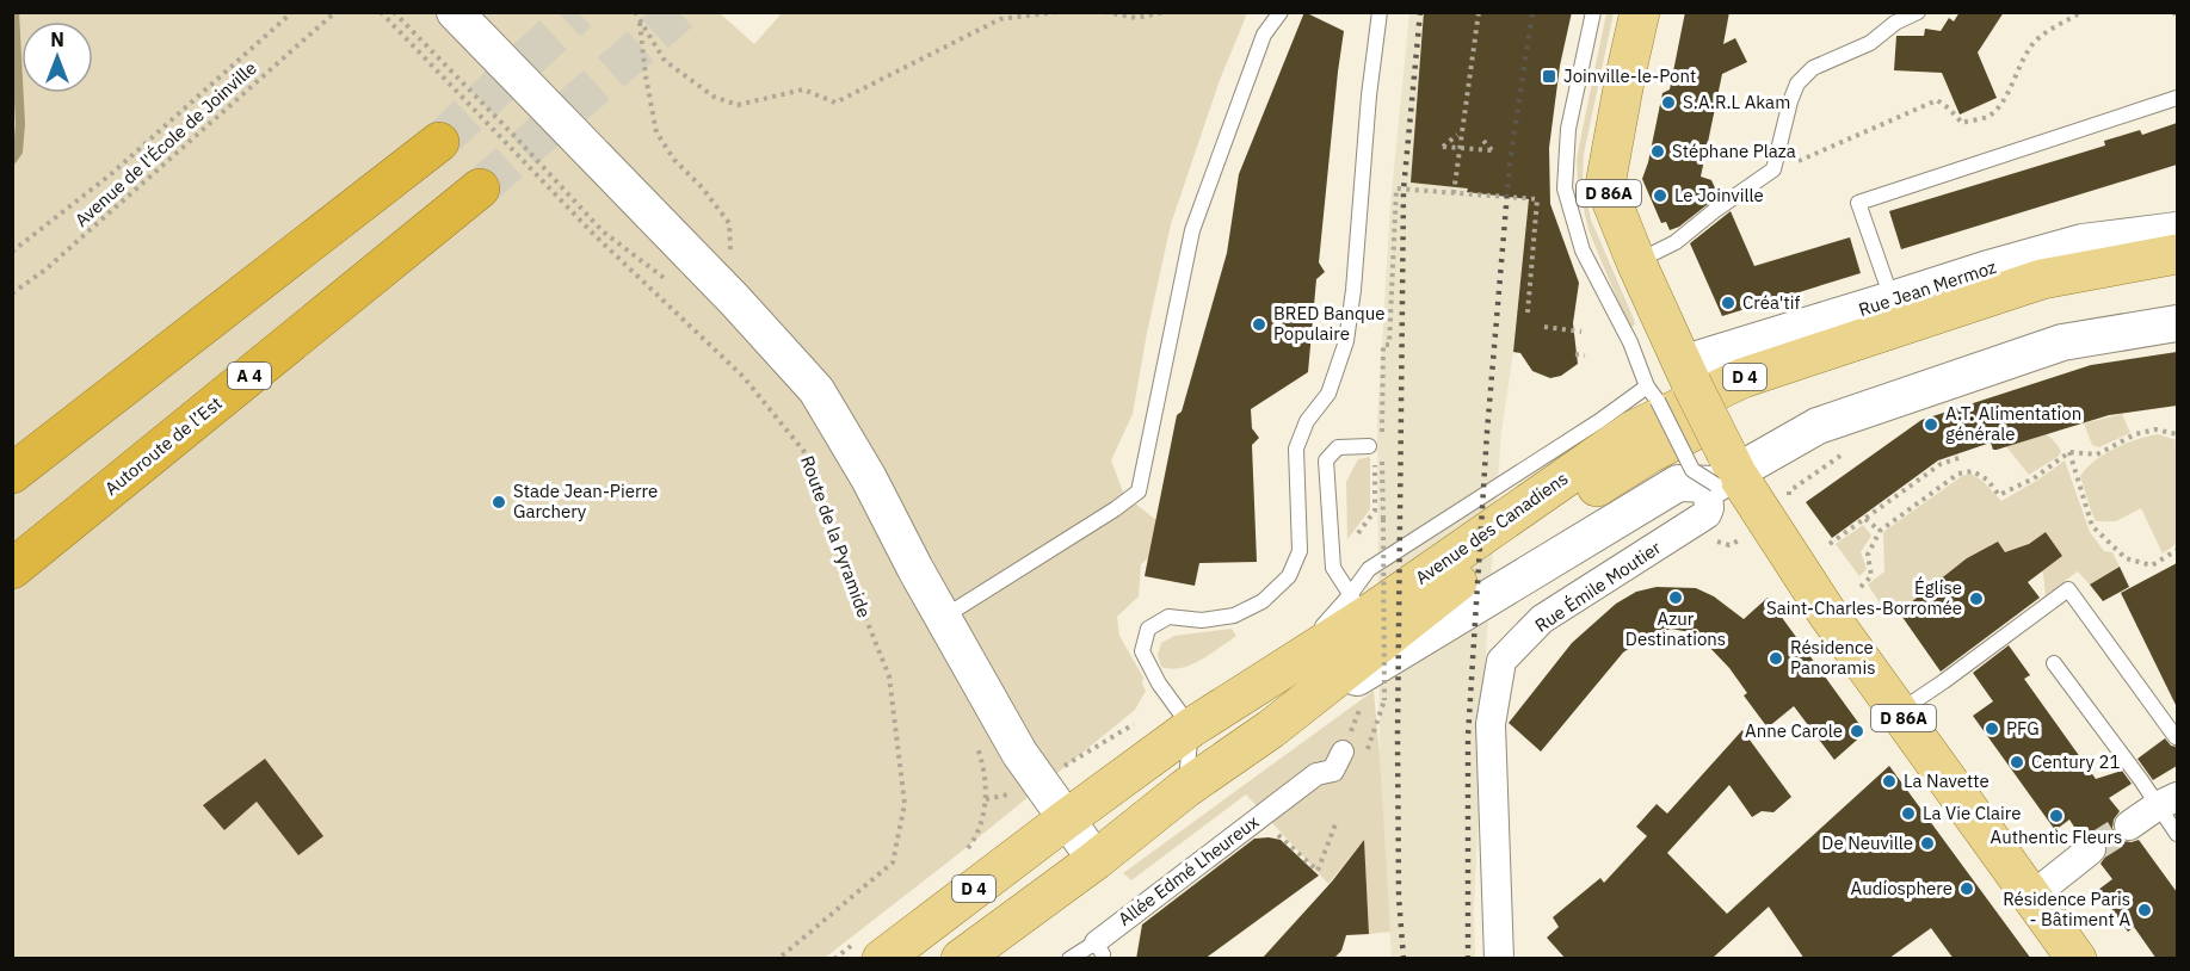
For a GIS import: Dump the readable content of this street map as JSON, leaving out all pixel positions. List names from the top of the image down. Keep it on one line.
{"streets":{"highway":["A 4","Autoroute de l’Est"],"main road":["D 86A","D 4","Avenue des Canadiens"],"street":["Rue Jean Mermoz","Rue Émile Moutier","Allée Edmé Lheureux"],"path":["Avenue de l'École de Joinville","Route de la Pyramide"]},"crossings":[["D 86A","Rue Jean Mermoz"],["D 86A","Rue Émile Moutier"]],"places":{"transit":["Joinville-le-Pont"],"other":["S.A.R.L Akam","Stéphane Plaza","Le Joinville","Créa'tif","BRED Banque Populaire","A.T. Alimentation générale","Stade Jean-Pierre Garchery","Azur Destinations","Église Saint-Charles-Borromée","Résidence Panoramis","PFG","Anne Carole","Century 21","La Navette","La Vie Claire","Authentic Fleurs","De Neuville","Audiosphere","Résidence Paris - Bâtiment A"]},"north":"top"}
